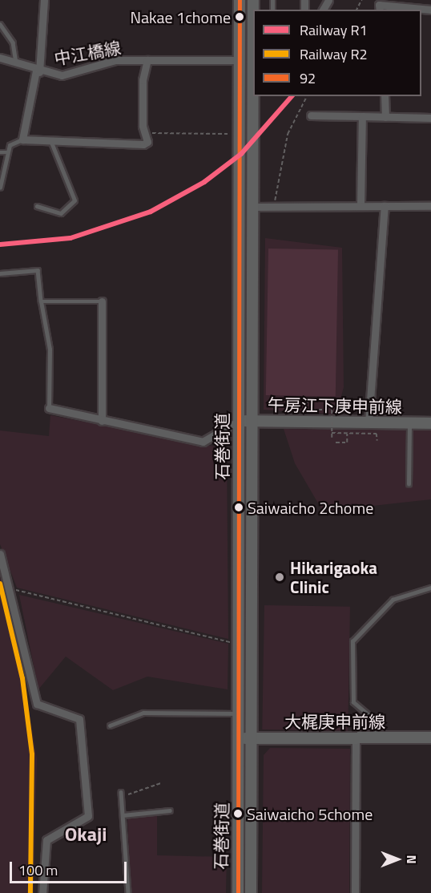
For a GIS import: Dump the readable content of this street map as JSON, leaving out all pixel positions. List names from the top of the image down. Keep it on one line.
{"streets":{"street":["中江橋線","午房江下庚申前線","石巻街道","大梶庚申前線"]},"crossings":[["中江橋線","石巻街道"],["午房江下庚申前線","石巻街道"],["石巻街道","大梶庚申前線"]],"districts":["Okaji"],"places":["Nakae 1chome","Saiwaicho 2chome","Hikarigaoka Clinic","Saiwaicho 5chome"],"lines":["transit line 92","rail line R1","rail line R2"],"legend":["Railway R1","Railway R2","92"],"scale_bar":"100 m","north":"right"}
